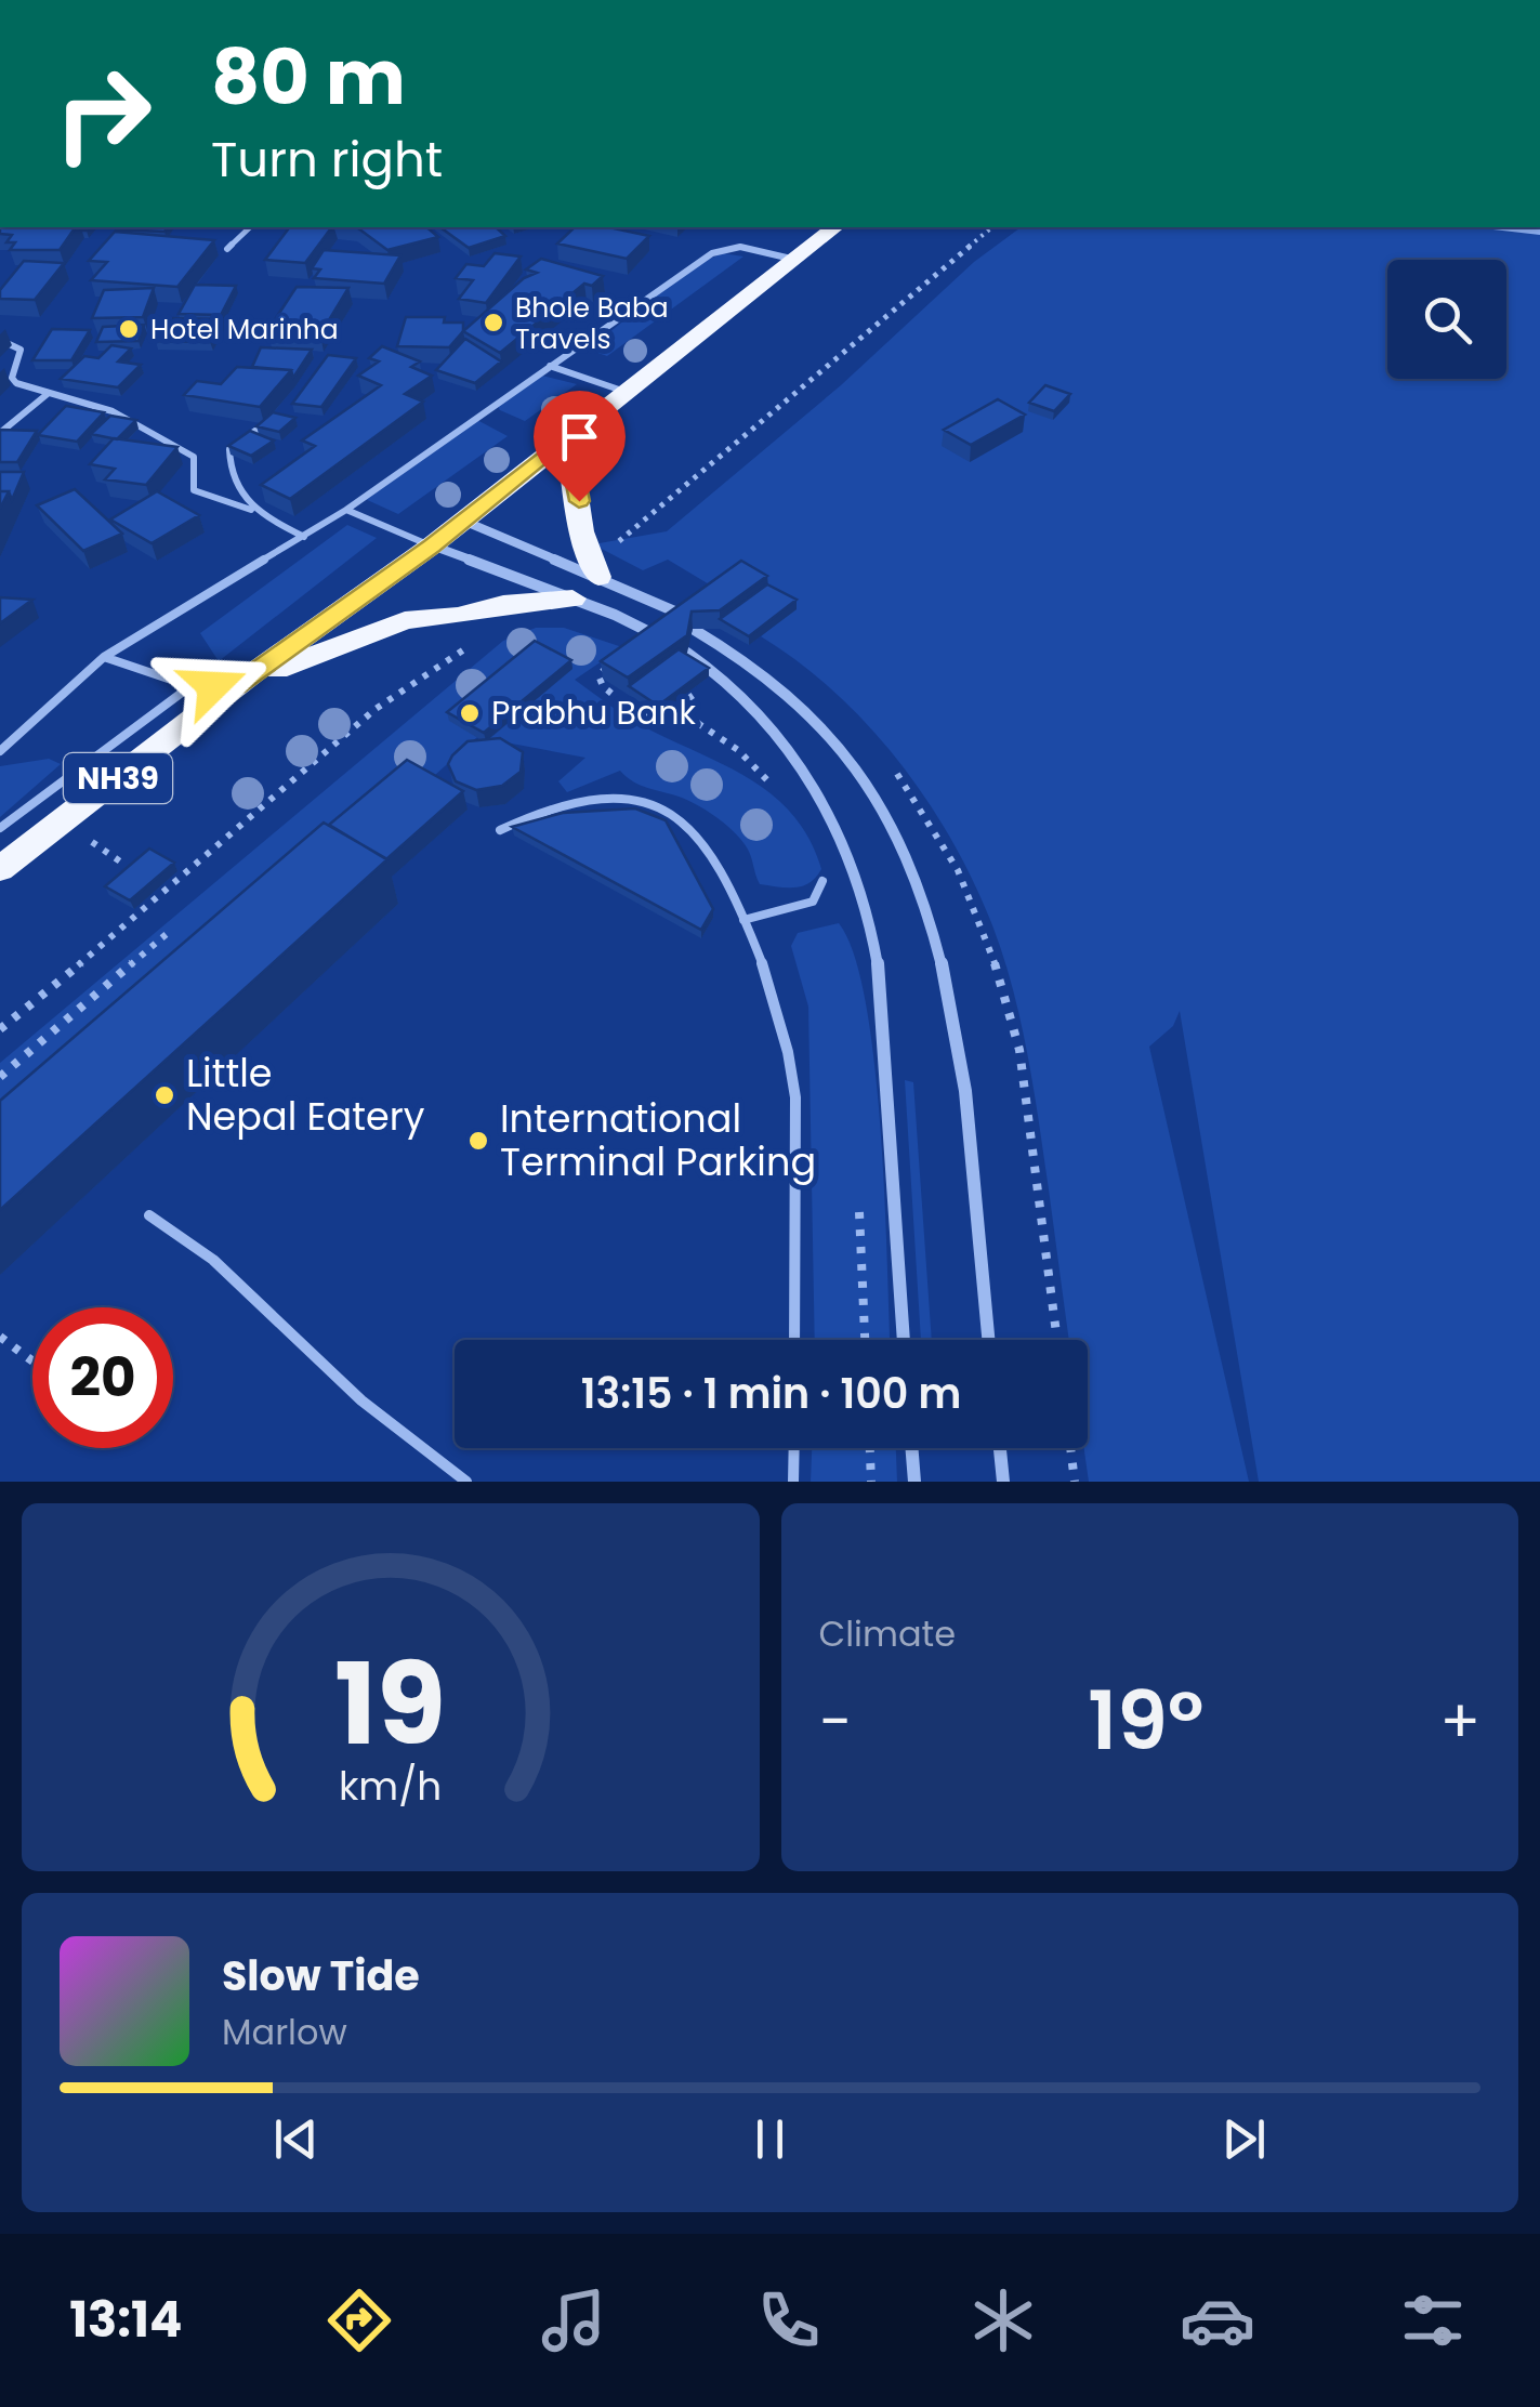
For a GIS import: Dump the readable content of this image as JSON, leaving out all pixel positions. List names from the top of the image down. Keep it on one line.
{"streets":{"highway":["NH39"]},"places":["Bhole Baba Travels","Hotel Marinha","Prabhu Bank","Little Nepal Eatery","International Terminal Parking"],"page":{"turn":["80 m","Turn right"],"limit":"20","trip":"13:15 · 1 min · 100 m","tile":"Climate","heat":["−","19°","+"],"song":["Slow Tide","Marlow"],"tabs":"13:14","gauge":["19","km/h"]}}
